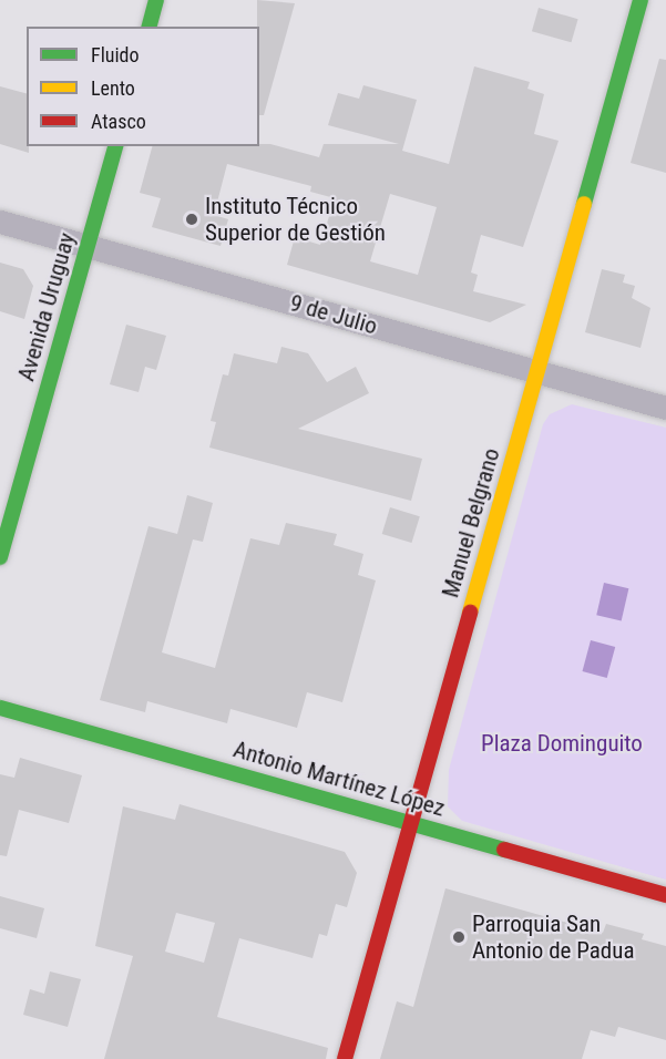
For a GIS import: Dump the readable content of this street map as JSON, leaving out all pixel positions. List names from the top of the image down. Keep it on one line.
{"streets":{"street":["Avenida Uruguay","9 de Julio","Manuel Belgrano","Antonio Martínez López"]},"crossings":[["Avenida Uruguay","9 de Julio"],["9 de Julio","Manuel Belgrano"],["Manuel Belgrano","Antonio Martínez López"]],"parks":["Plaza Dominguito"],"places":["Instituto Técnico Superior de Gestión","Parroquia San Antonio de Padua"],"legend":["Fluido","Lento","Atasco"]}
